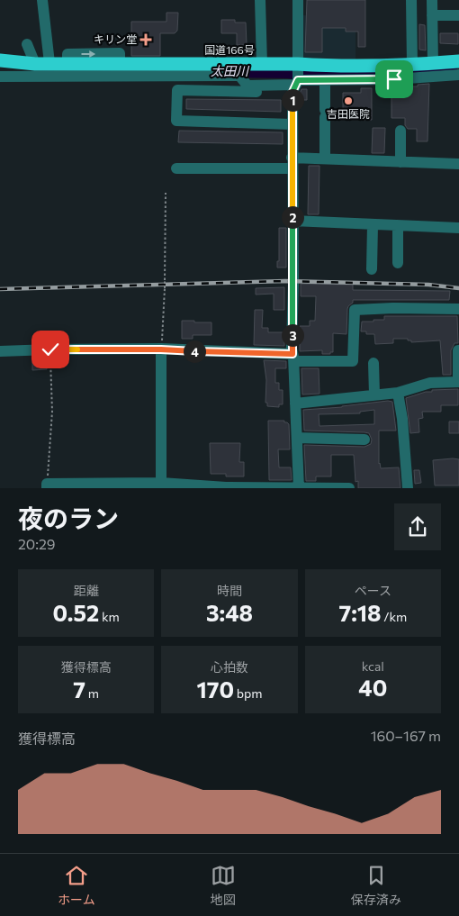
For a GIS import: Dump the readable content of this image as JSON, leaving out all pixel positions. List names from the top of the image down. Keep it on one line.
{"streets":{"highway":["国道166号"]},"water":["太田川"],"places":{"health":["キリン堂"],"other":["吉田医院"]},"page":{"pins":["1","2","3","4"],"heading":["夜のラン","20:29"],"stats":[["距離","0.52 km"],["時間","3:48"],["ペース","7:18 /km"],["獲得標高","7 m"],["心拍数","170 bpm"],["kcal","40"]],"chart":["獲得標高","160–167 m"],"tabs":["ホーム","地図","保存済み"]}}
